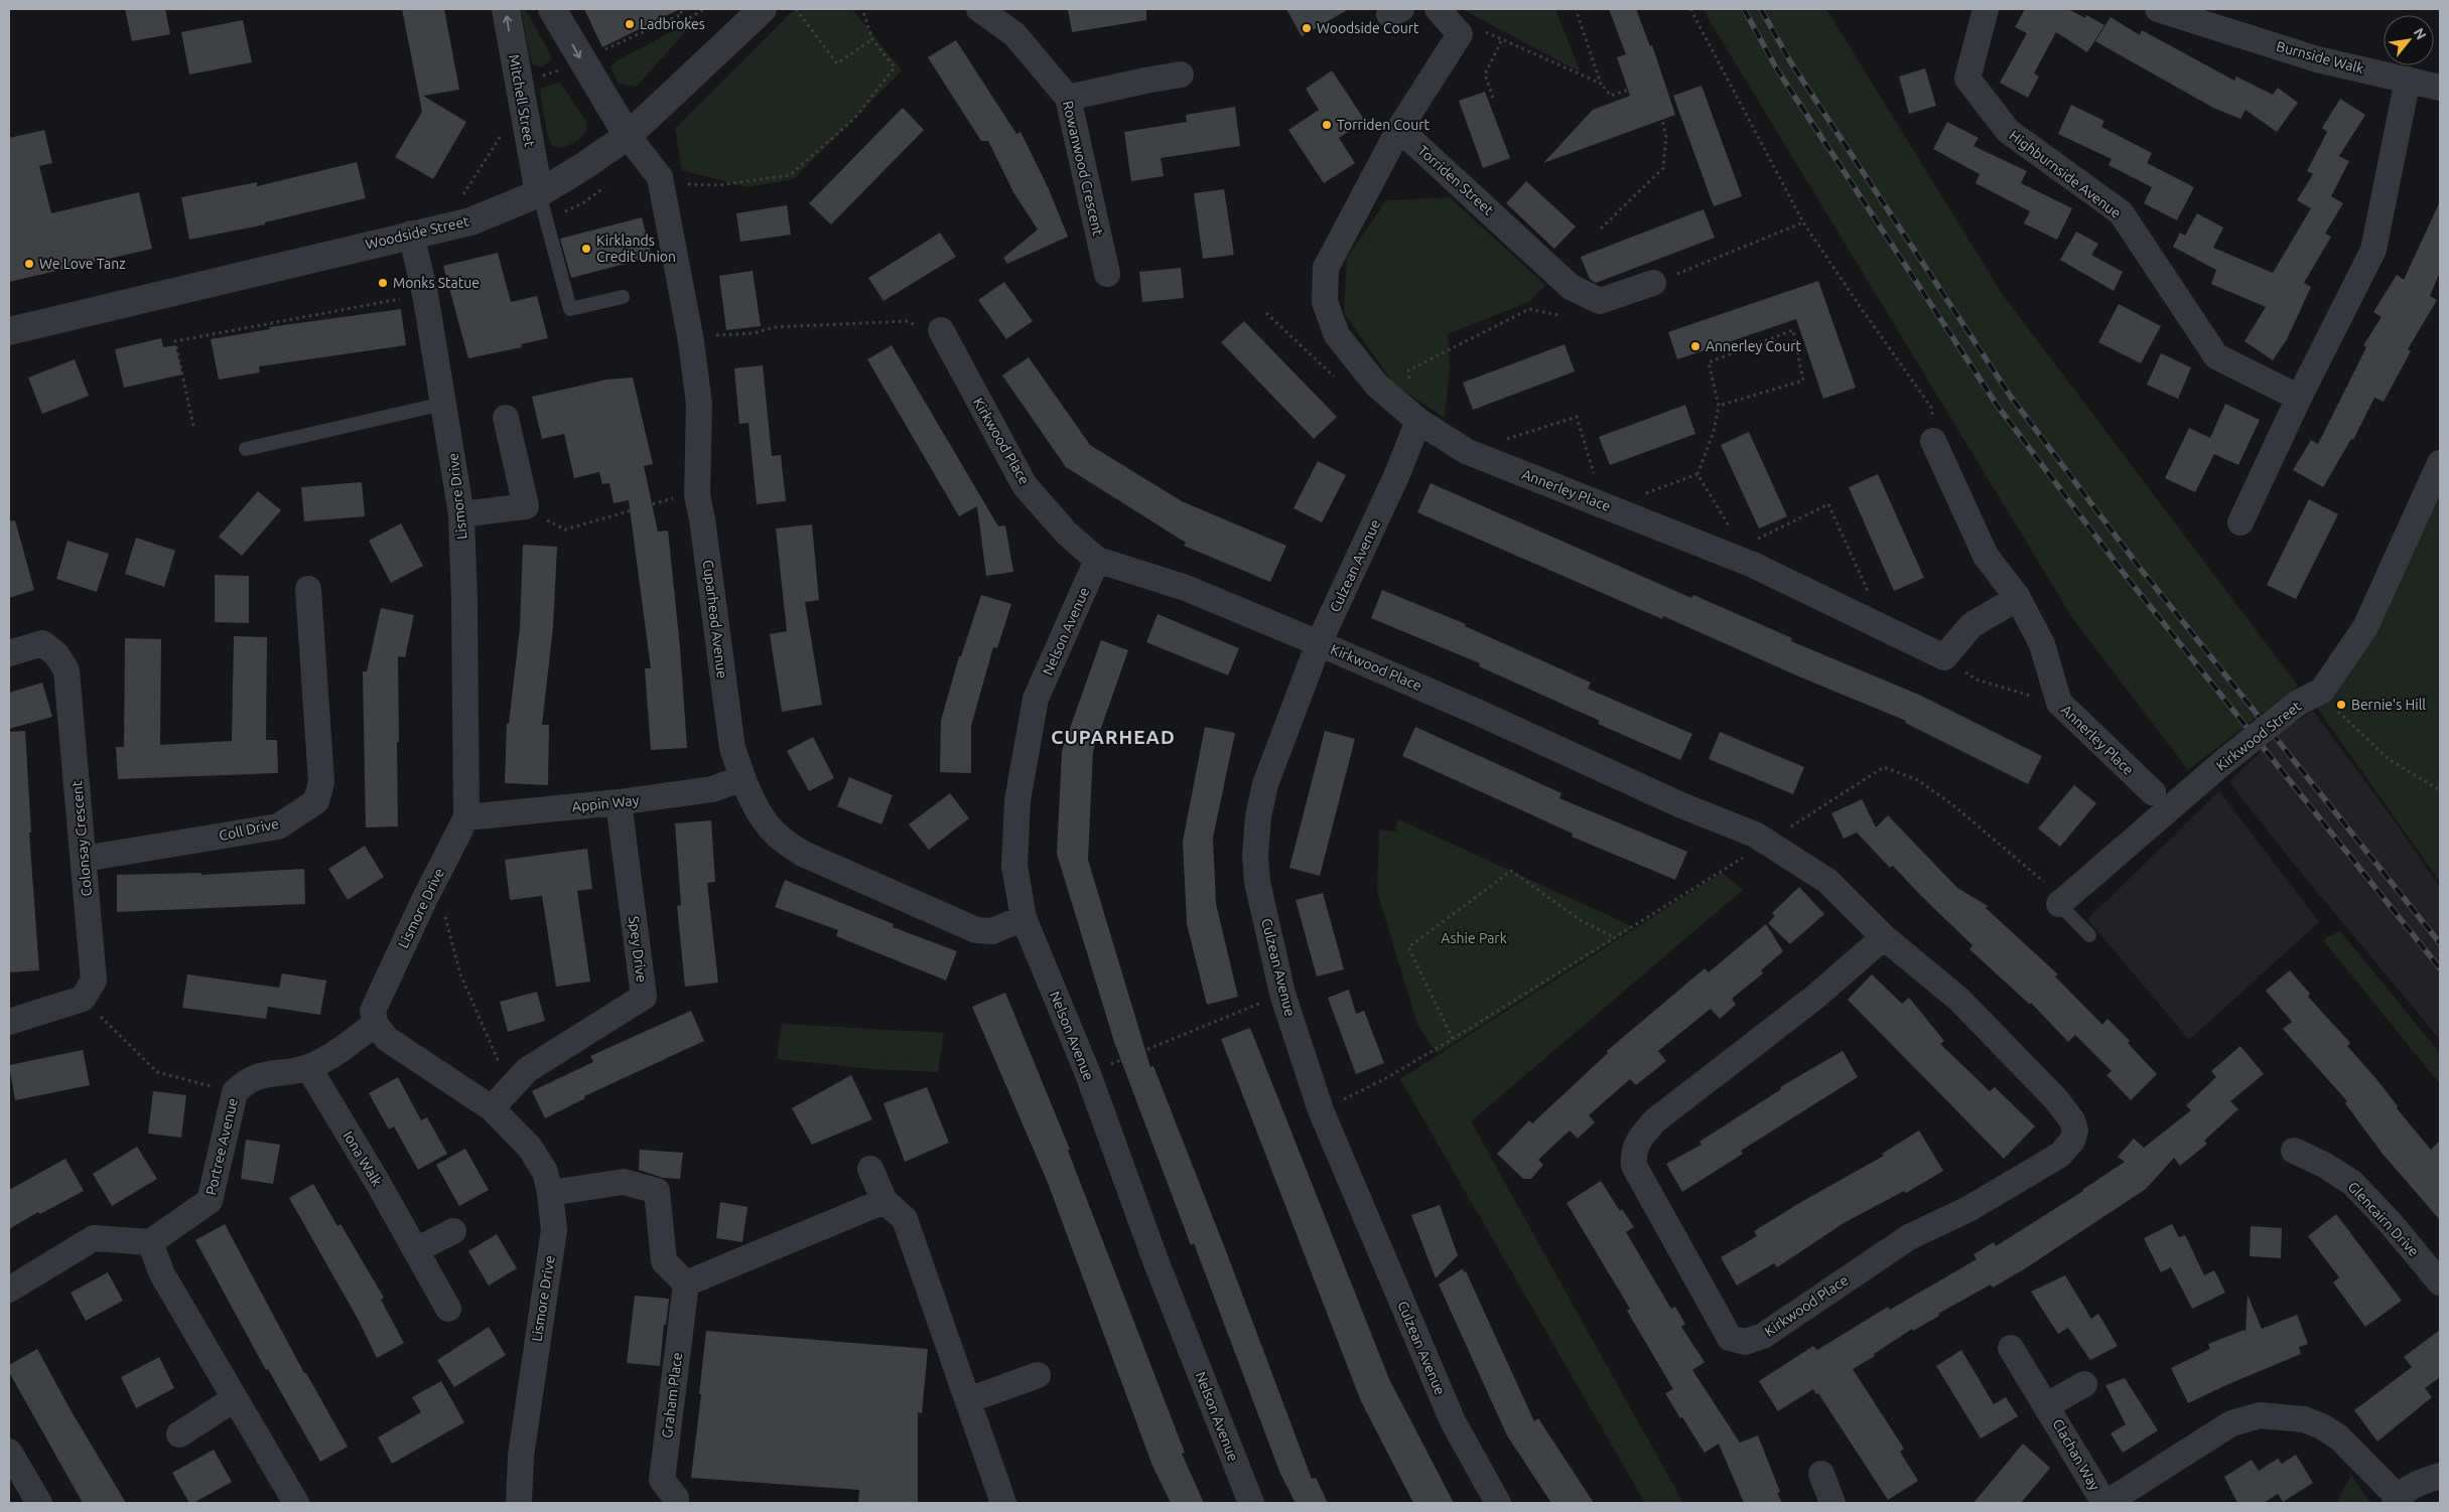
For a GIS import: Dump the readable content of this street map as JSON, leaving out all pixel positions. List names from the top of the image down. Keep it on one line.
{"streets":{"street":["Burnside Walk","Mitchell Street","Rowanwood Crescent","Highburnside Avenue","Torriden Street","Woodside Street","Kirkwood Place","Annerley Place","Lismore Drive","Culzean Avenue","Cuparhead Avenue","Nelson Avenue","Kirkwood Street","Appin Way","Coll Drive","Colonsay Crescent","Spey Drive","Portree Avenue","Iona Walk","Glencairn Drive","Graham Place","Clachan Way"]},"crossings":[["Mitchell Street","Woodside Street"],["Torriden Street","Annerley Place"],["Woodside Street","Lismore Drive"],["Woodside Street","Cuparhead Avenue"],["Kirkwood Place","Culzean Avenue"],["Kirkwood Place","Nelson Avenue"],["Annerley Place","Culzean Avenue"],["Lismore Drive","Appin Way"],["Lismore Drive","Spey Drive"],["Lismore Drive","Portree Avenue"],["Cuparhead Avenue","Nelson Avenue"],["Cuparhead Avenue","Appin Way"],["Appin Way","Spey Drive"],["Coll Drive","Colonsay Crescent"],["Portree Avenue","Iona Walk"]],"districts":["CUPARHEAD"],"parks":["Ashie Park"],"places":["Ladbrokes","Woodside Court","Torriden Court","Kirklands Credit Union","We Love Tanz","Monks Statue","Annerley Court","Bernie's Hill"],"north":"top right"}
